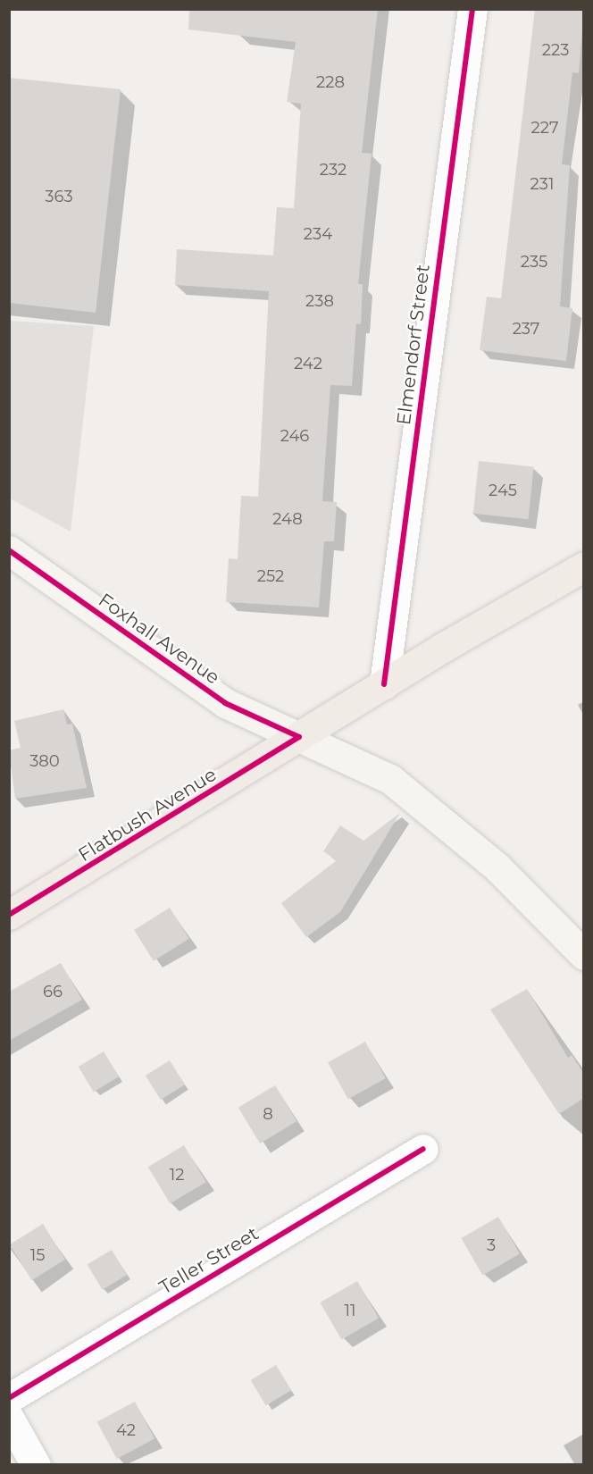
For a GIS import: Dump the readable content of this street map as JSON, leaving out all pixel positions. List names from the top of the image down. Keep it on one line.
{"streets":{"main road":["Flatbush Avenue"],"street":["Elmendorf Street","Foxhall Avenue","Teller Street"]},"crossings":[["Elmendorf Street","Flatbush Avenue"],["Foxhall Avenue","Flatbush Avenue"]],"house_numbers":["223","228","227","232","231","363","234","235","238","237","242","246","245","248","252","380","66","8","12","3","15","11","42"]}
